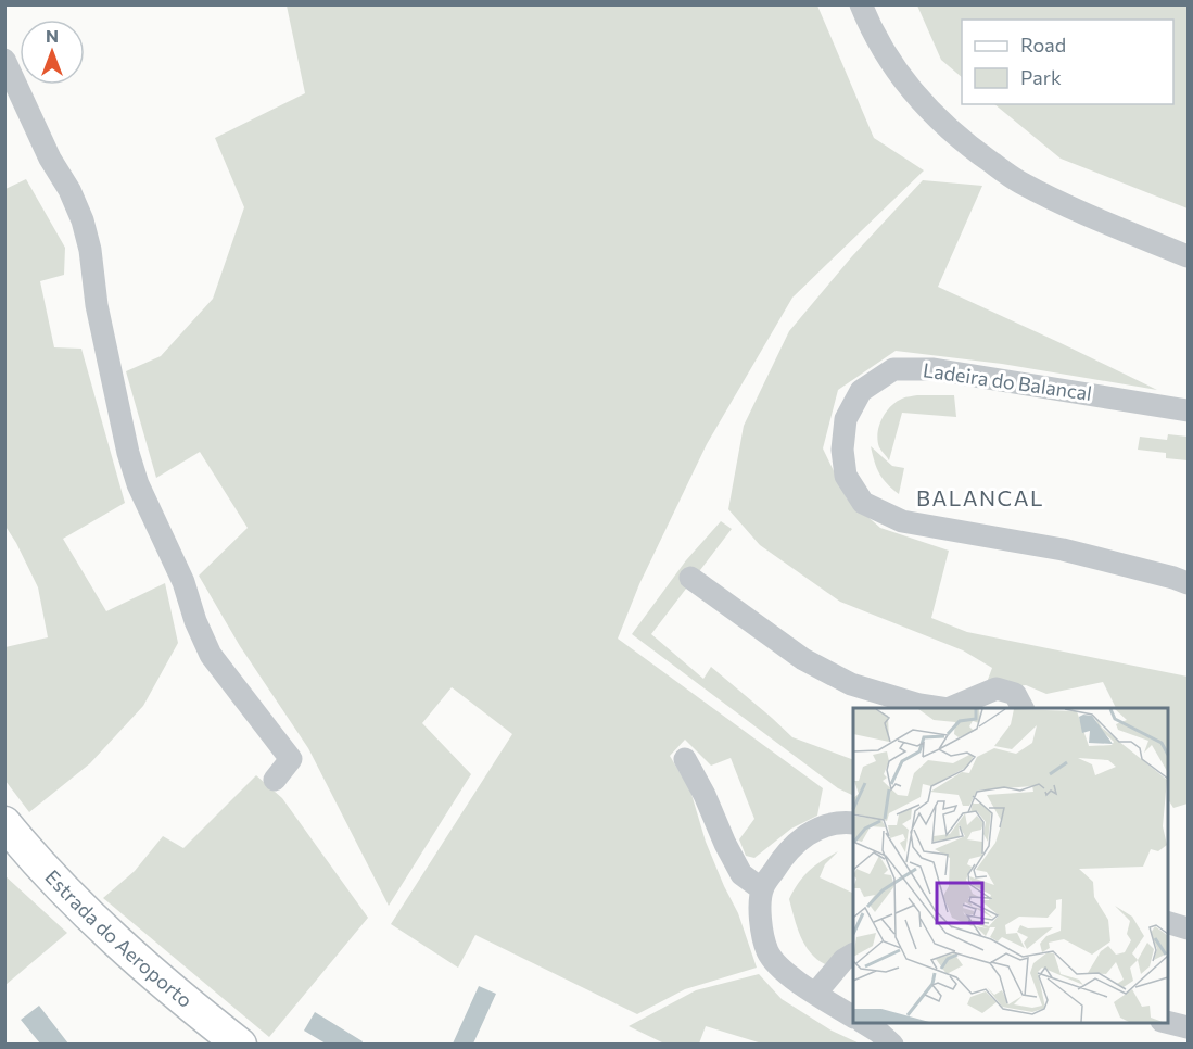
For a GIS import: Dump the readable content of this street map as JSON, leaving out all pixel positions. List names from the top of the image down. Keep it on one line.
{"streets":{"main road":["Estrada do Aeroporto"],"street":["Ladeira do Balancal"]},"districts":["BALANCAL"],"legend":["Road","Park"],"north":"top"}
